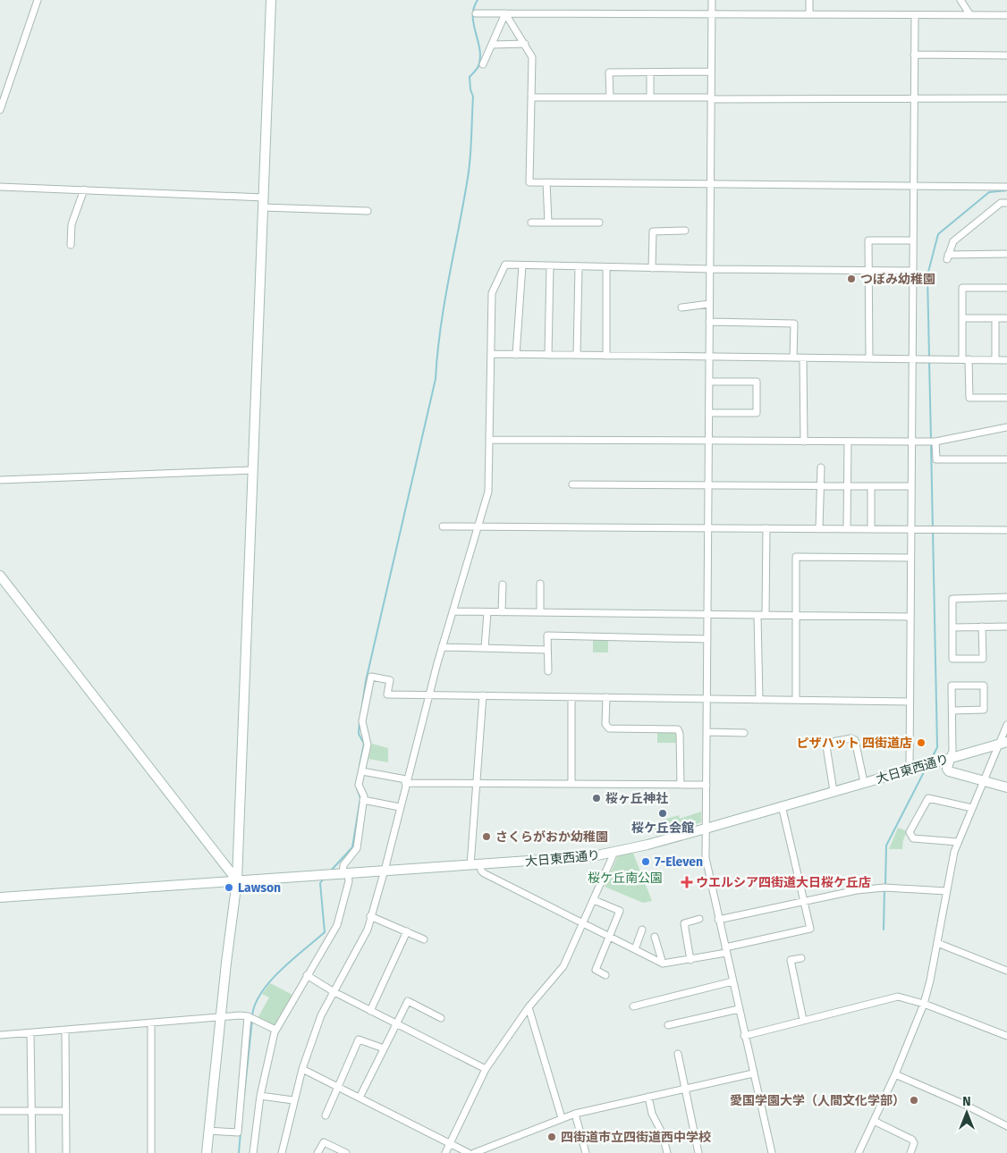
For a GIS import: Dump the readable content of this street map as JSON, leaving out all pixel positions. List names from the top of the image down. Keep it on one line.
{"streets":{"street":["大日東西通り"]},"parks":["桜ケ丘南公園"],"places":{"other":["つぼみ幼稚園","ピザハット 四街道店","桜ヶ丘神社","桜ケ丘会館","さくらがおか幼稚園","7-Eleven","Lawson","愛国学園大学（人間文化学部）","四街道市立四街道西中学校"],"health":["ウエルシア四街道大日桜ケ丘店"]},"north":"top"}
